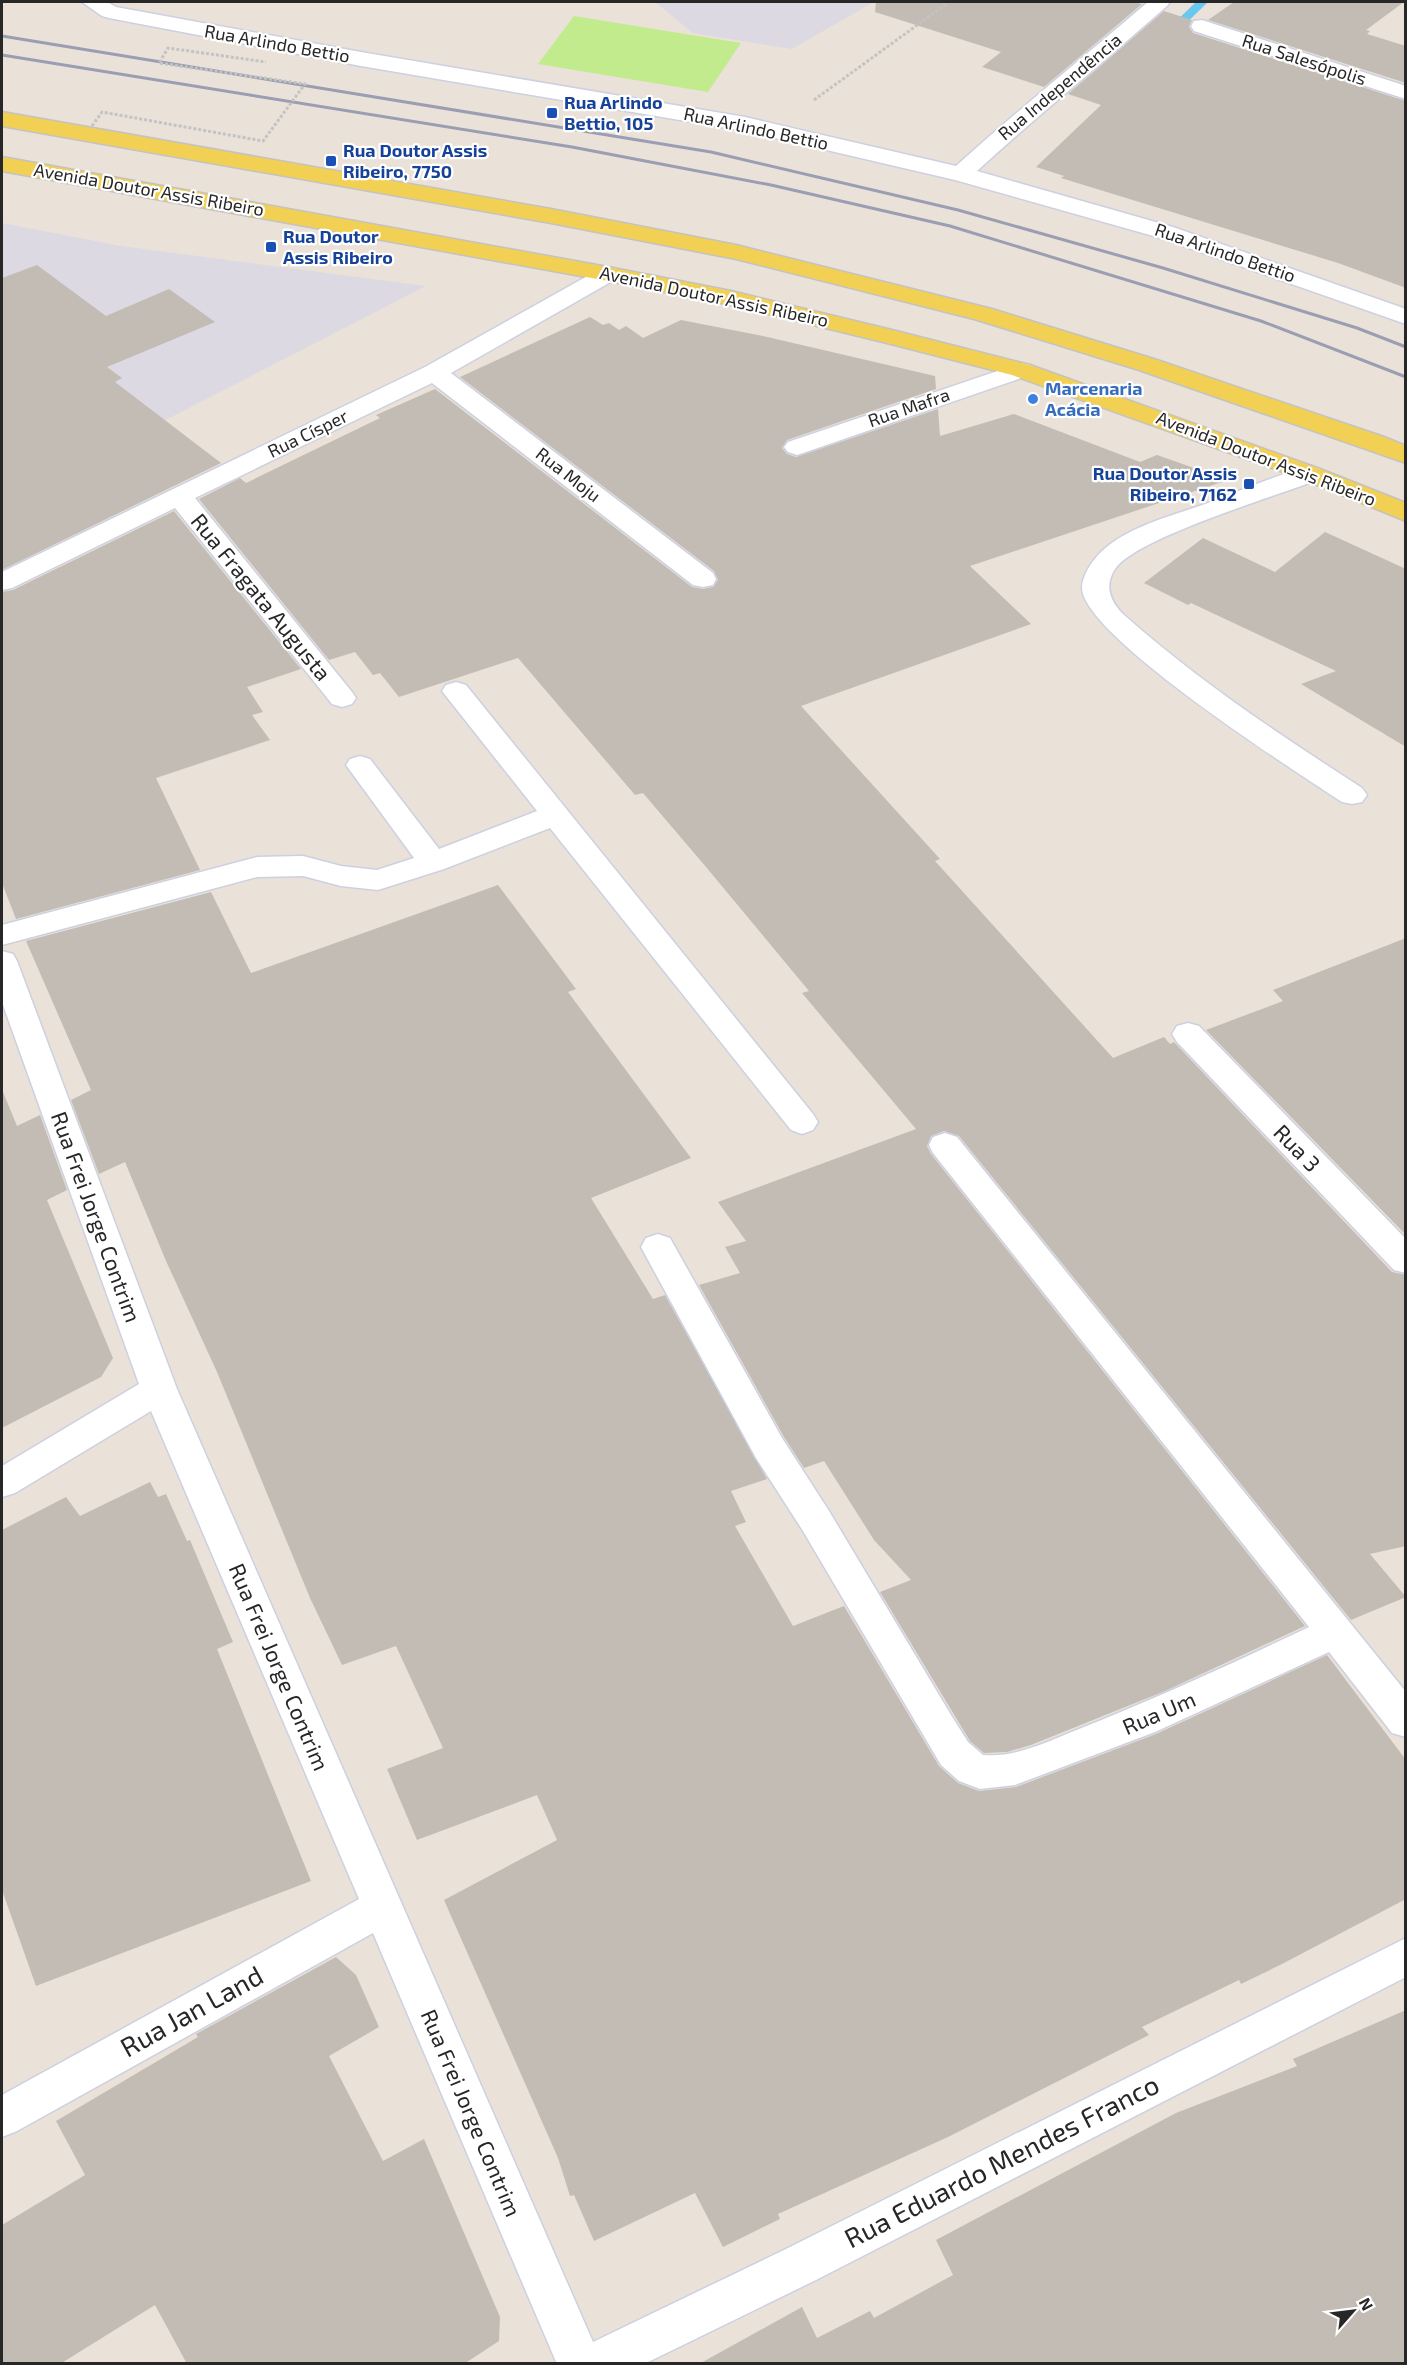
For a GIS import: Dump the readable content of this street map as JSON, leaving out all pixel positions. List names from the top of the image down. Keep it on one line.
{"streets":{"main road":["Avenida Doutor Assis Ribeiro"],"street":["Rua Arlindo Bettio","Rua Salesópolis","Rua Independência","Rua Mafra","Rua Císper","Rua Moju","Rua Fragata Augusta","Rua 3","Rua Frei Jorge Contrim","Rua Um","Rua Jan Land","Rua Eduardo Mendes Franco"]},"crossings":[["Rua Arlindo Bettio","Rua Independência"],["Avenida Doutor Assis Ribeiro","Rua Mafra"],["Avenida Doutor Assis Ribeiro","Rua Císper"],["Rua Císper","Rua Moju"],["Rua Císper","Rua Fragata Augusta"],["Rua Frei Jorge Contrim","Rua Jan Land"]],"places":{"transit":["Rua Arlindo Bettio, 105","Rua Doutor Assis Ribeiro, 7750","Rua Doutor Assis Ribeiro","Rua Doutor Assis Ribeiro, 7162"],"other":["Marcenaria Acácia"]},"north":"top right"}
